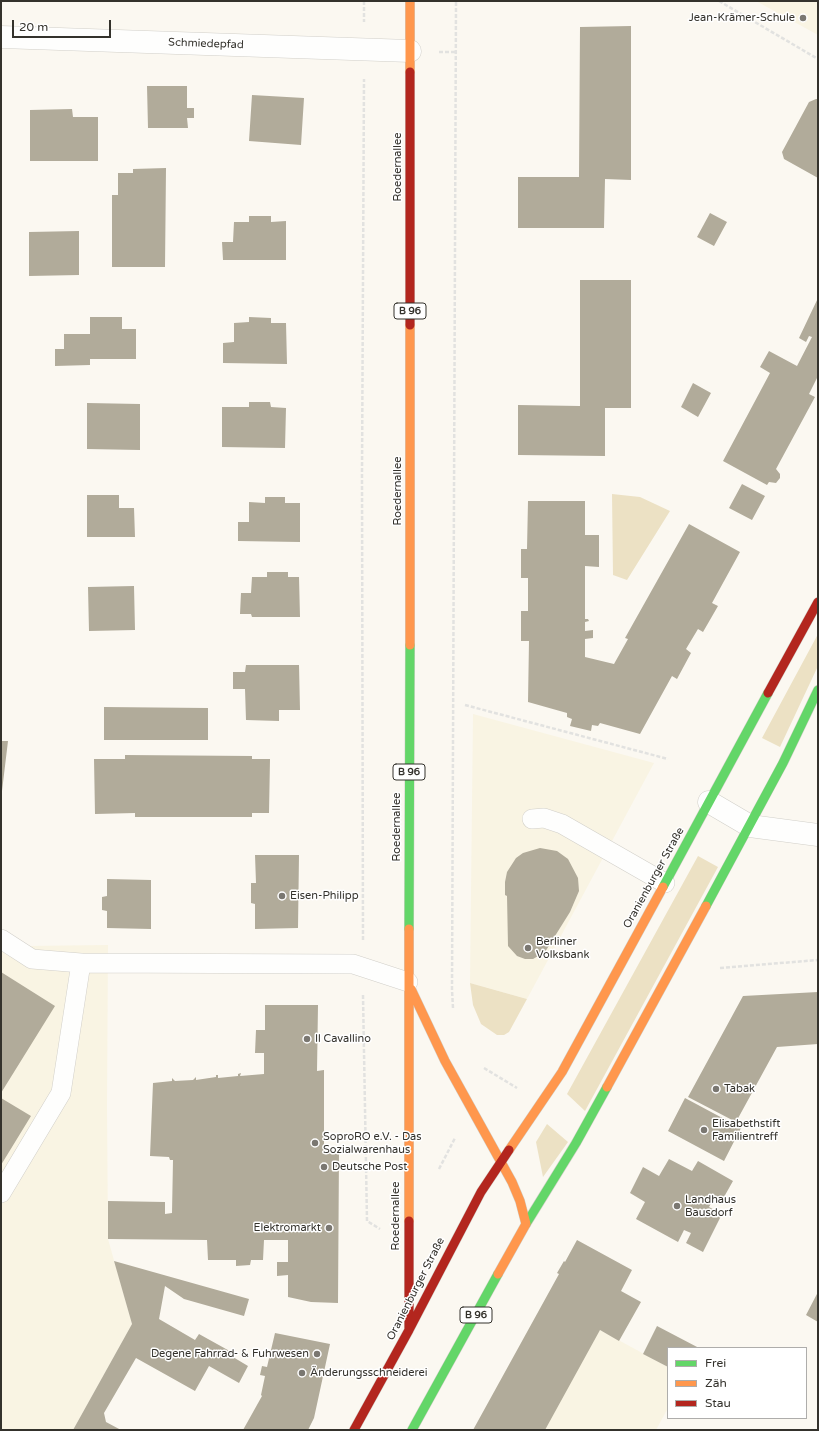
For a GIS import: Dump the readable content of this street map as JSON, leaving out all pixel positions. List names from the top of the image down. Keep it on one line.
{"streets":{"main road":["Roedernallee","B 96","Oranienburger Straße"],"street":["Schmiedepfad"]},"crossings":[["Schmiedepfad","Roedernallee"],["Roedernallee","B 96"],["Roedernallee","Oranienburger Straße"],["B 96","Oranienburger Straße"]],"places":["Jean-Krämer-Schule","Eisen-Philipp","Berliner Volksbank","Il Cavallino","Tabak","Elisabethstift Familientreff","SoproRO e.V. - Das Sozialwarenhaus","Deutsche Post","Landhaus Bausdorf","Elektromarkt","Degene Fahrrad- & Fuhrwesen","Änderungsschneiderei"],"legend":["Frei","Zäh","Stau"],"scale_bar":"20 m"}
